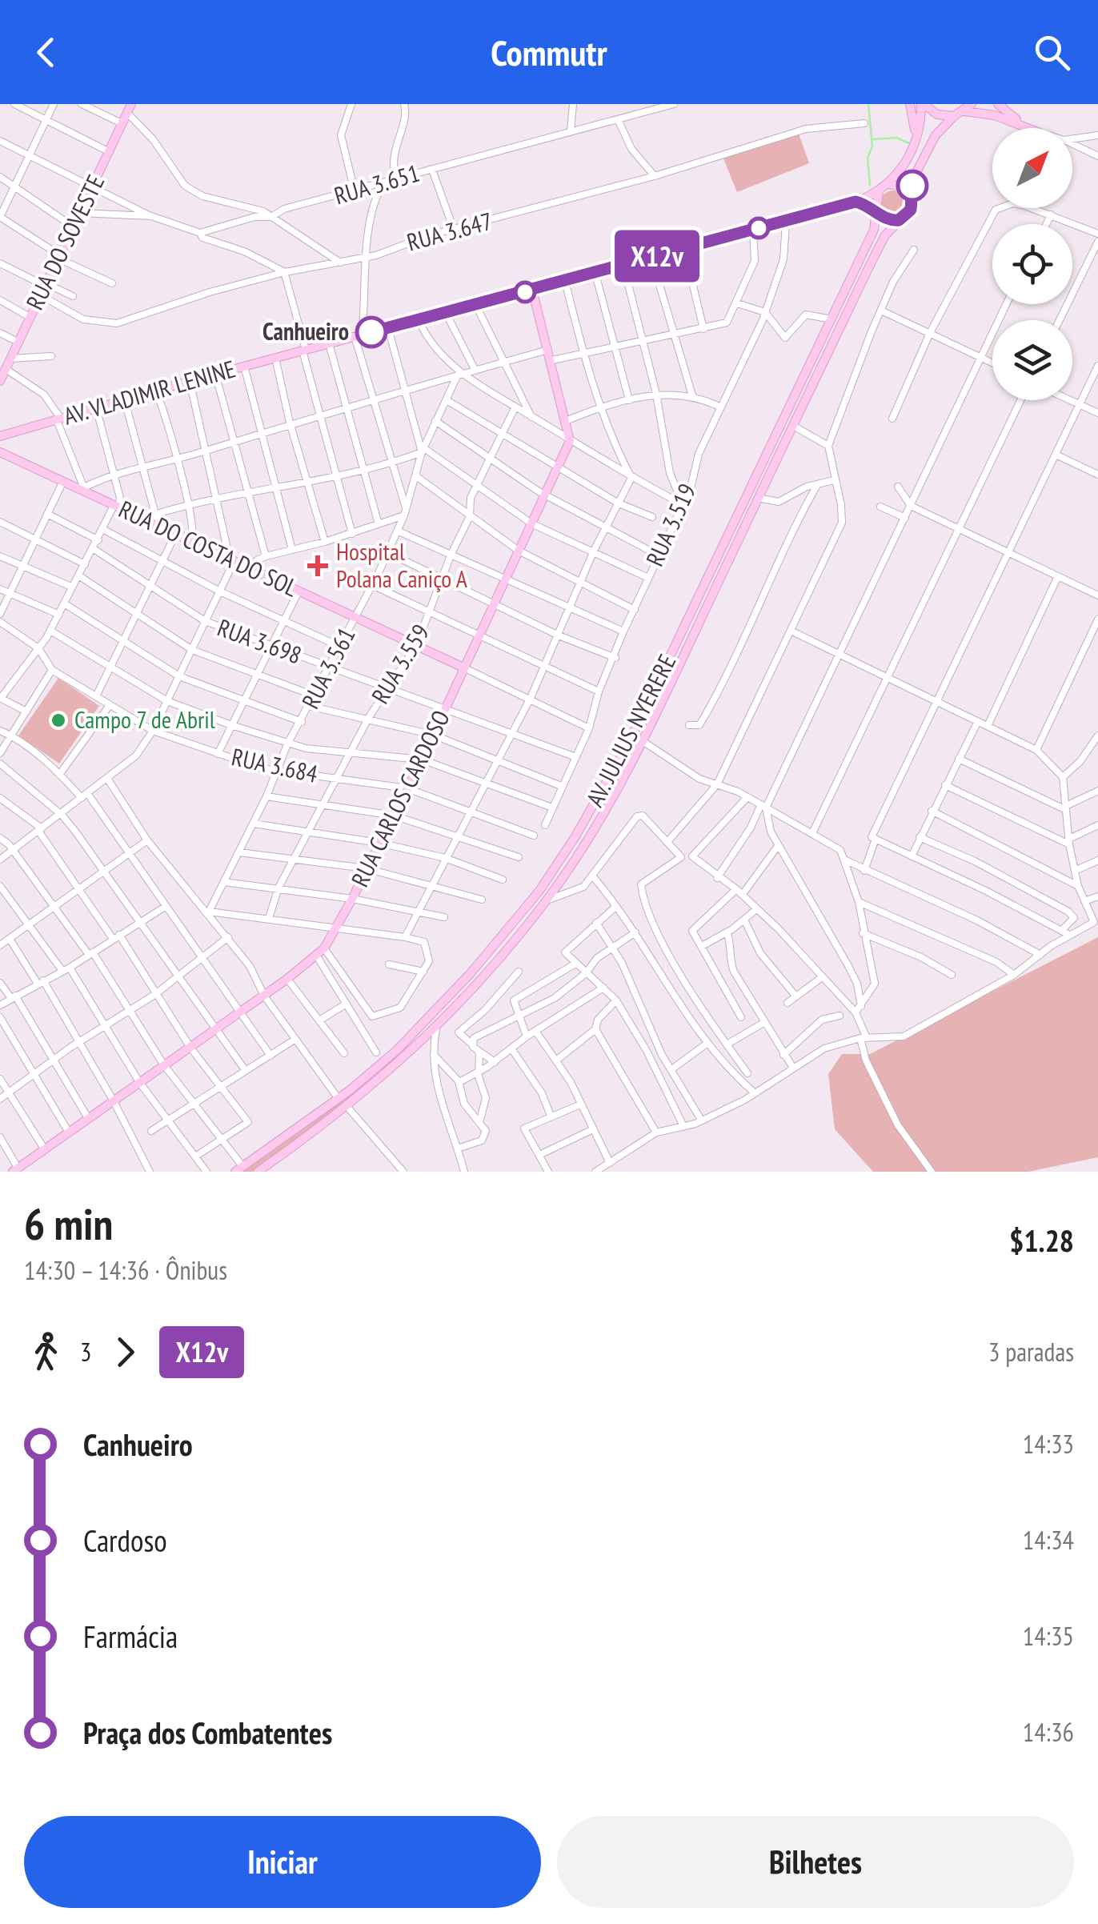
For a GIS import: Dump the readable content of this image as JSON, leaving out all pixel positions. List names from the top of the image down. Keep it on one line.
{"streets":{"main road":["RUA DO SOVESTE","AV. VLADIMIR LENINE","RUA DO COSTA DO SOL","AV. JULIUS NYERERE","RUA CARLOS CARDOSO"],"street":["RUA 3.651","RUA 3.647","RUA 3.519","RUA 3.698","RUA 3.559","RUA 3.561","RUA 3.684"]},"crossings":[["RUA 3.647","RUA DO SOVESTE"],["AV. VLADIMIR LENINE","RUA 3.519"],["AV. VLADIMIR LENINE","AV. JULIUS NYERERE"],["AV. VLADIMIR LENINE","RUA CARLOS CARDOSO"],["RUA 3.519","RUA DO COSTA DO SOL"],["RUA 3.519","RUA 3.698"],["RUA DO COSTA DO SOL","RUA 3.559"],["RUA DO COSTA DO SOL","RUA 3.561"],["RUA DO COSTA DO SOL","RUA CARLOS CARDOSO"],["RUA 3.698","RUA 3.559"],["RUA 3.698","RUA 3.561"],["RUA 3.698","RUA CARLOS CARDOSO"],["RUA 3.559","RUA 3.684"],["RUA 3.561","RUA 3.684"],["RUA 3.684","RUA CARLOS CARDOSO"]],"places":{"other":["Canhueiro","Campo 7 de Abril"],"health":["Hospital Polana Caniço A"]},"lines":["bus line X12v"],"north":"top right","page":{"header":"Commutr","on_map":"X12v","heading":["6 min","14:30 – 14:36 · Ônibus","$1.28"],"legs":["3","X12v","3 paradas"],"list":[{"name":"Canhueiro","value":"14:33"},{"name":"Cardoso","value":"14:34"},{"name":"Farmácia","value":"14:35"},{"name":"Praça dos Combatentes","value":"14:36"}],"buttons":["Iniciar","Bilhetes"]}}
